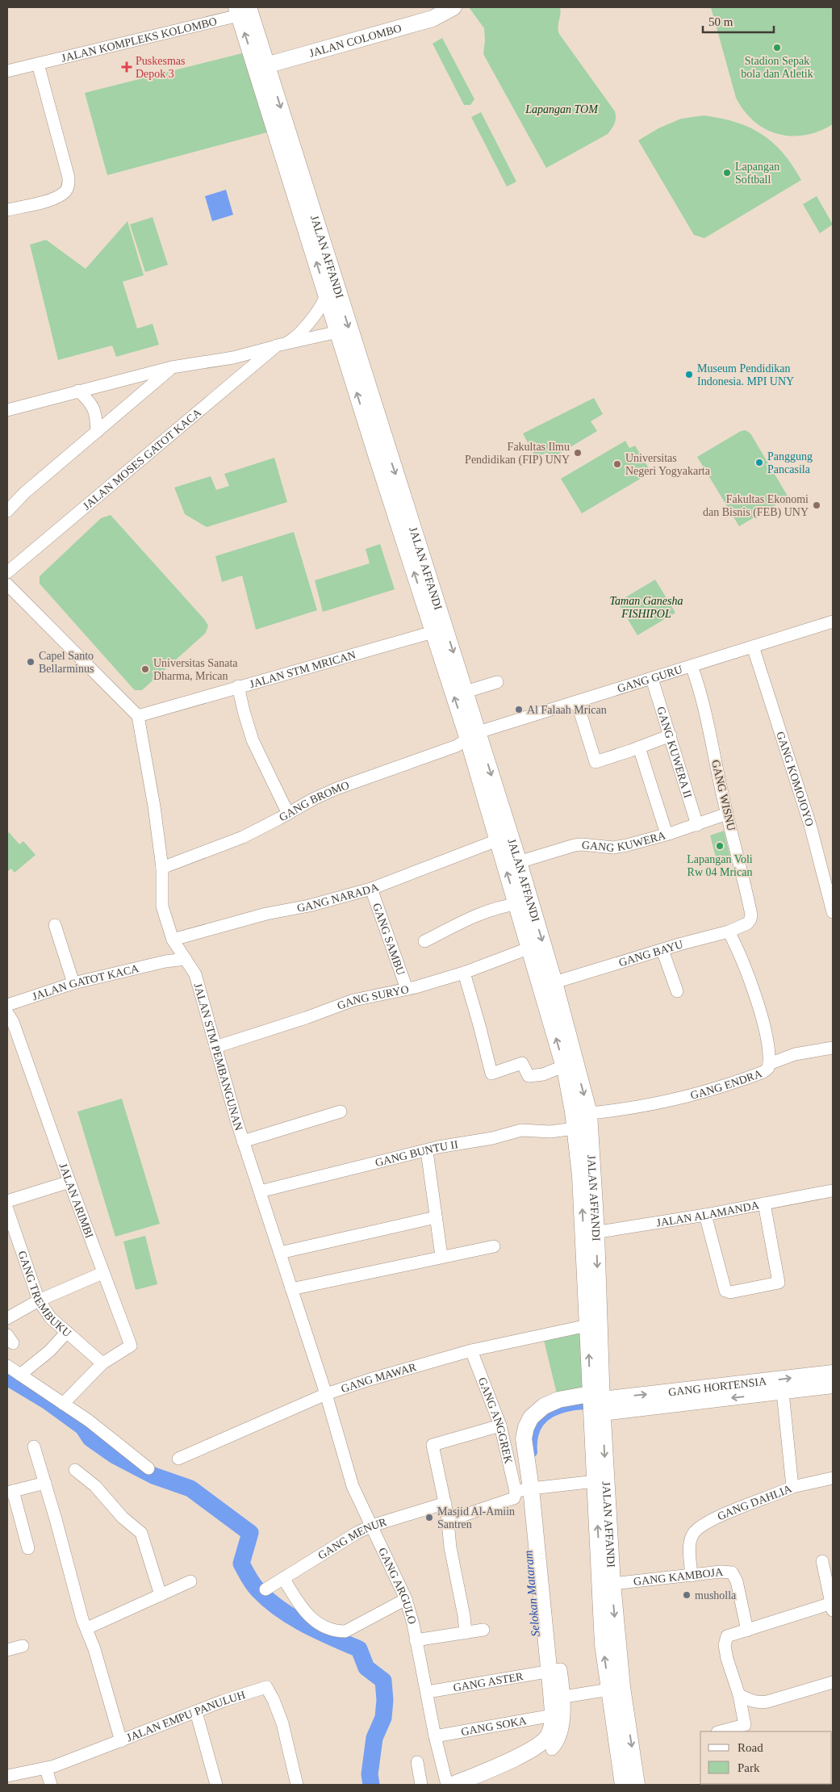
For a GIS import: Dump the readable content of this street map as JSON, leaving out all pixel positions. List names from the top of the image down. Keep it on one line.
{"streets":{"main road":["JALAN COLOMBO","JALAN AFFANDI","GANG HORTENSIA"],"street":["JALAN KOMPLEKS KOLOMBO","JALAN MOSES GATOT KACA","JALAN STM MRICAN","GANG GURU","GANG KUWERA II","GANG KOMOJOYO","GANG WISNU","GANG BROMO","GANG KUWERA","GANG NARADA","GANG SAMBU","GANG BAYU","JALAN GATOT KACA","GANG SURYO","JALAN STM PEMBANGUNAN","GANG ENDRA","GANG BUNTU II","JALAN ARIMBI","JALAN ALAMANDA","GANG TREMBUKU","GANG MAWAR","GANG ANGGREK","GANG DAHLIA","GANG MENUR","GANG KAMBOJA","GANG ARGULO","GANG ASTER","JALAN EMPU PANULUH","GANG SOKA"]},"crossings":[["JALAN KOMPLEKS KOLOMBO","JALAN AFFANDI"],["JALAN COLOMBO","JALAN AFFANDI"],["JALAN AFFANDI","JALAN MOSES GATOT KACA"],["JALAN AFFANDI","JALAN STM MRICAN"],["JALAN AFFANDI","GANG GURU"],["JALAN AFFANDI","GANG BROMO"],["JALAN AFFANDI","GANG KUWERA"],["JALAN AFFANDI","GANG NARADA"],["JALAN AFFANDI","GANG BAYU"],["JALAN AFFANDI","GANG SURYO"],["JALAN AFFANDI","GANG ENDRA"],["JALAN AFFANDI","GANG BUNTU II"],["JALAN AFFANDI","JALAN ALAMANDA"],["JALAN AFFANDI","GANG MAWAR"],["JALAN AFFANDI","GANG HORTENSIA"],["JALAN AFFANDI","GANG KAMBOJA"],["JALAN STM MRICAN","JALAN STM PEMBANGUNAN"],["GANG GURU","GANG KUWERA II"],["GANG GURU","GANG KOMOJOYO"],["GANG GURU","GANG WISNU"],["GANG GURU","GANG BROMO"],["GANG KUWERA II","GANG KUWERA"],["GANG WISNU","GANG KUWERA"],["GANG WISNU","GANG BAYU"],["GANG BROMO","JALAN STM PEMBANGUNAN"],["GANG NARADA","GANG SAMBU"],["GANG NARADA","JALAN GATOT KACA"],["GANG NARADA","JALAN STM PEMBANGUNAN"],["GANG SAMBU","GANG SURYO"],["GANG BAYU","GANG ENDRA"],["JALAN GATOT KACA","JALAN STM PEMBANGUNAN"],["JALAN GATOT KACA","JALAN ARIMBI"],["GANG SURYO","JALAN STM PEMBANGUNAN"],["JALAN STM PEMBANGUNAN","GANG BUNTU II"],["JALAN STM PEMBANGUNAN","GANG MAWAR"],["JALAN STM PEMBANGUNAN","GANG ARGULO"],["JALAN ARIMBI","GANG TREMBUKU"],["GANG MAWAR","GANG ANGGREK"],["GANG MAWAR","GANG ARGULO"],["GANG HORTENSIA","GANG DAHLIA"],["GANG DAHLIA","GANG KAMBOJA"],["GANG MENUR","GANG ARGULO"],["GANG ARGULO","GANG ASTER"],["GANG ARGULO","GANG SOKA"]],"water":["Selokan Mataram"],"parks":["Lapangan TOM","Taman Ganesha FISHIPOL"],"places":{"other":["Stadion Sepak bola dan Atletik","Lapangan Softball","Museum Pendidikan Indonesia. MPI UNY","Fakultas Ilmu Pendidikan (FIP) UNY","Panggung Pancasila","Universitas Negeri Yogyakarta","Fakultas Ekonomi dan Bisnis (FEB) UNY","Capel Santo Bellarminus","Universitas Sanata Dharma, Mrican","Al Falaah Mrican","Lapangan Voli Rw 04 Mrican","Masjid Al-Amiin Santren","musholla"],"health":["Puskesmas Depok 3"]},"legend":["Road","Park"],"scale_bar":"50 m"}
